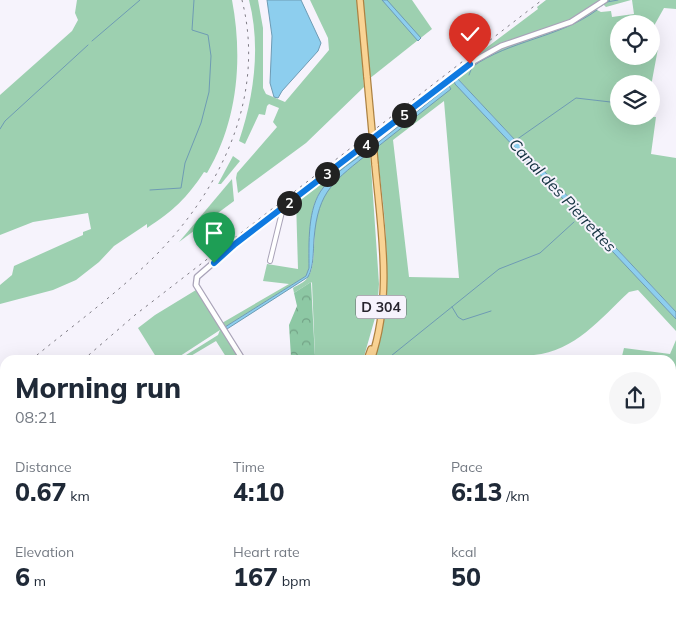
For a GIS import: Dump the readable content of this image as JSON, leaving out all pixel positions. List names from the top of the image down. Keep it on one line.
{"streets":{"main road":["D 304"]},"water":["Canal des Pierrettes"],"page":{"pins":["5","4","3","2"],"heading":["Morning run","08:21"],"stats":[["Distance","0.67 km"],["Time","4:10"],["Pace","6:13 /km"],["Elevation","6 m"],["Heart rate","167 bpm"],["kcal","50"]]}}
